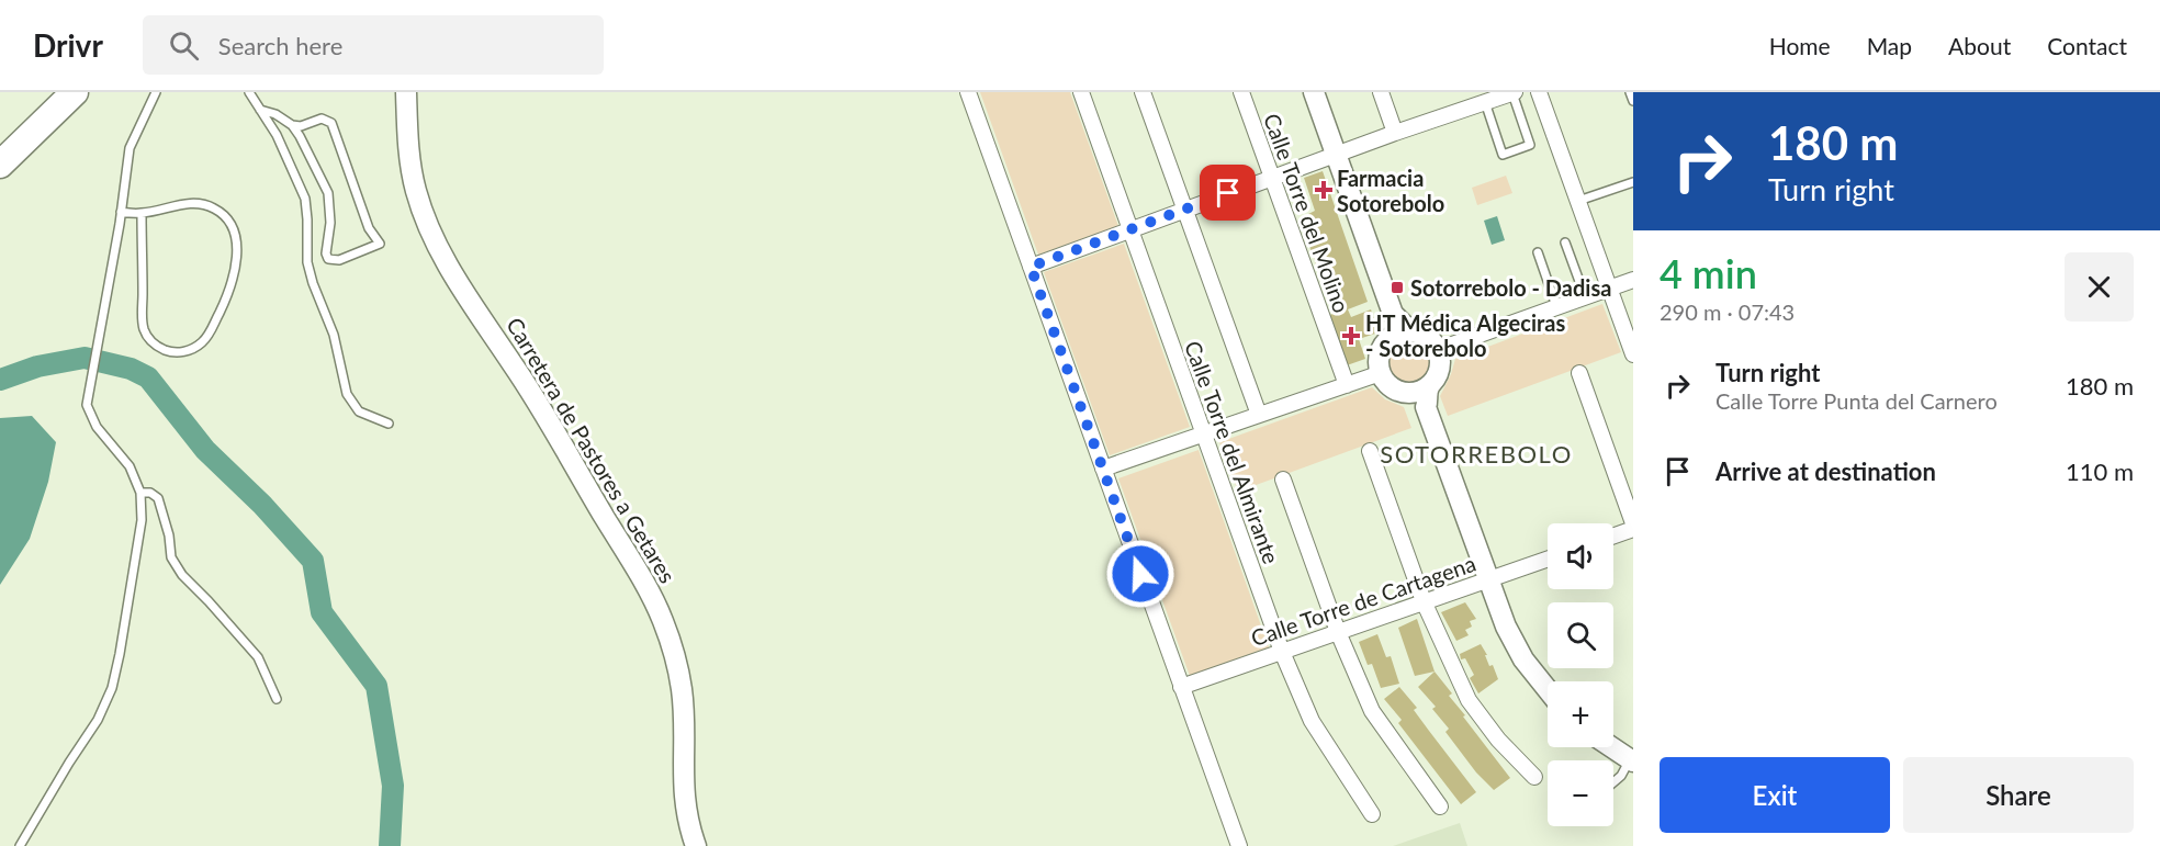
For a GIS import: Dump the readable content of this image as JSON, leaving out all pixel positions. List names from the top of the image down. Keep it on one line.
{"streets":{"street":["Calle Torre del Molino","Carretera de Pastores a Getares","Calle Torre del Almirante","Calle Torre de Cartagena"]},"crossings":[["Calle Torre del Almirante","Calle Torre de Cartagena"]],"districts":["SOTORREBOLO"],"places":{"health":["Farmacia Sotorebolo","HT Médica Algeciras - Sotorebolo"],"transit":["Sotorrebolo - Dadisa"]},"page":{"header":"Drivr","search":"Search here","nav":["Home","Map","About","Contact"],"turn":["180 m","Turn right"],"heading":["4 min","290 m · 07:43"],"list":[{"name":"Turn right","note":"Calle Torre Punta del Carnero","value":"180 m"},{"name":"Arrive at destination","value":"110 m"}],"map_buttons":["+","−"],"buttons":["Exit","Share"]}}
